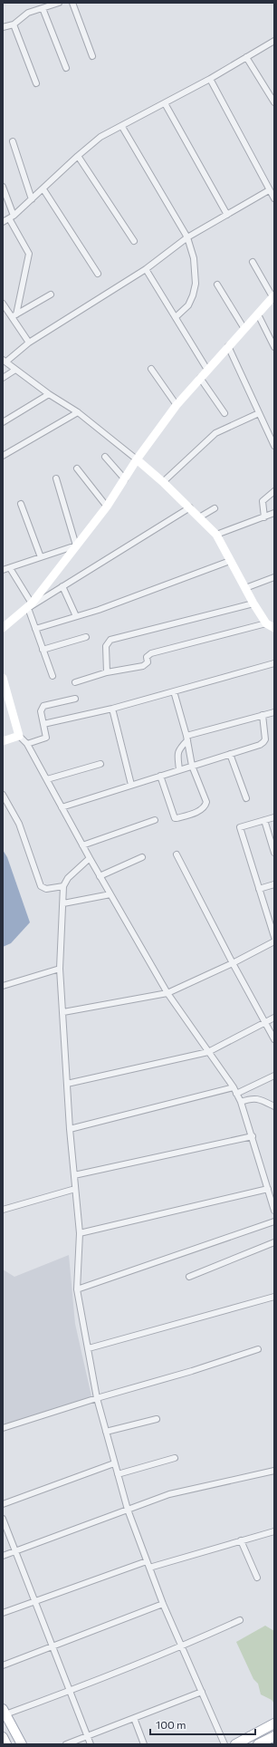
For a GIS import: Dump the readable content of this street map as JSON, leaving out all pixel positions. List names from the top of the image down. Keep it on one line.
{"scale_bar":"100 m"}
